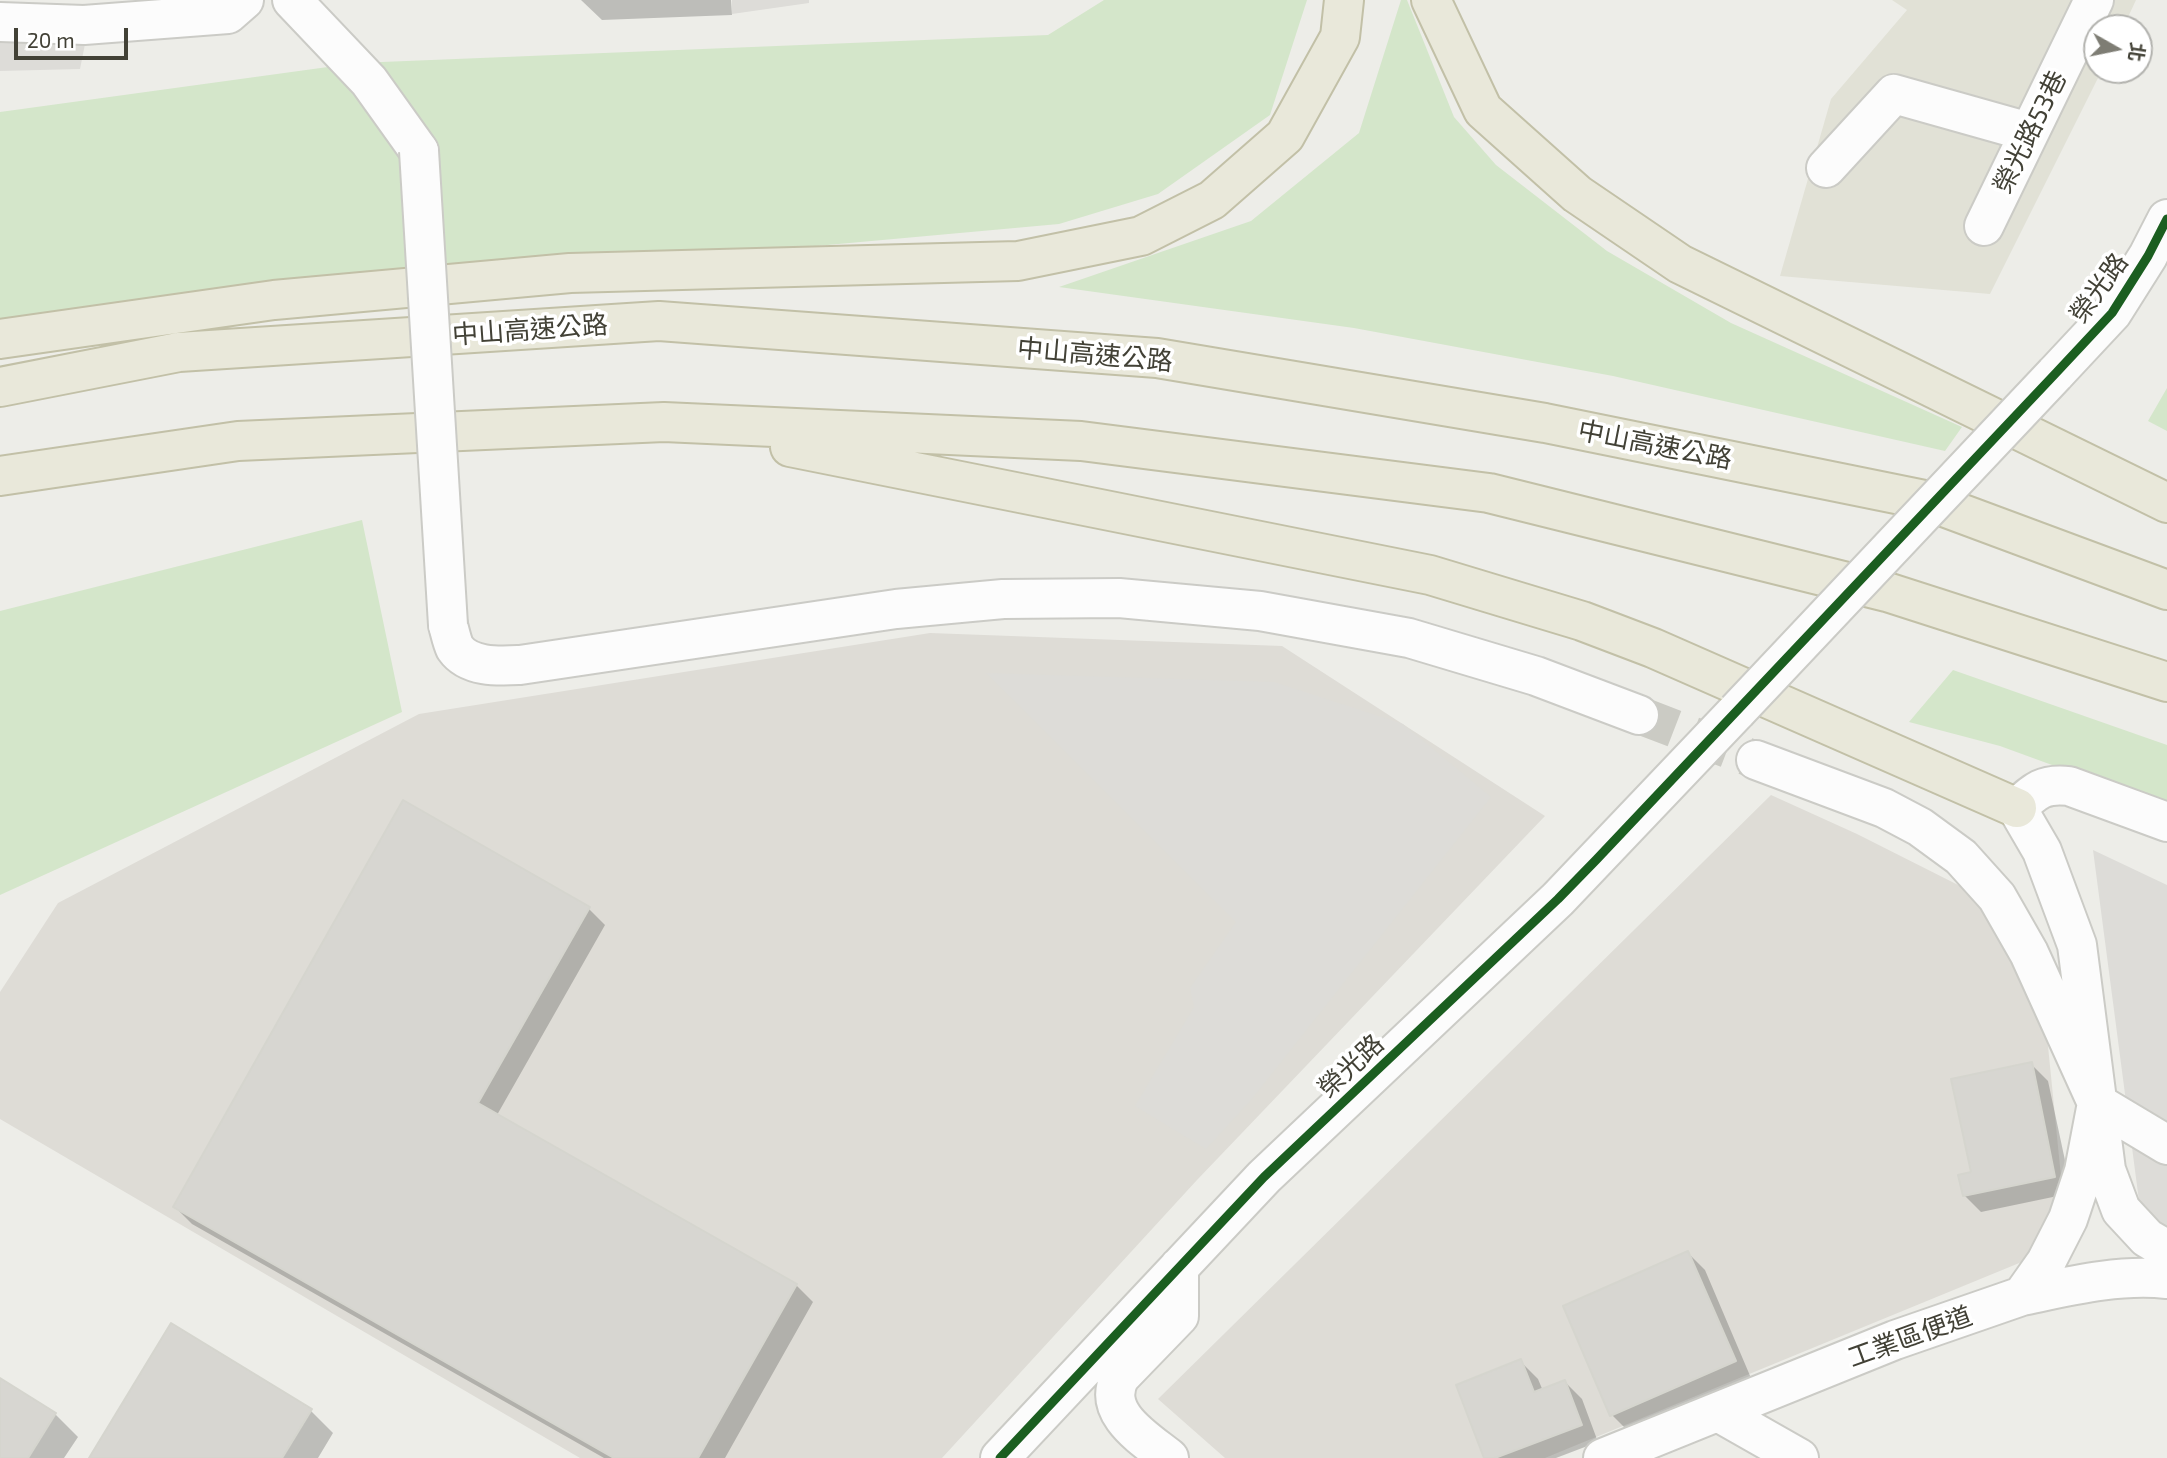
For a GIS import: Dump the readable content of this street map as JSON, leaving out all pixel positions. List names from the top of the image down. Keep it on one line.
{"streets":{"highway":["中山高速公路"],"street":["榮光路53巷","榮光路","工業區便道"]},"scale_bar":"20 m","north":"right"}
